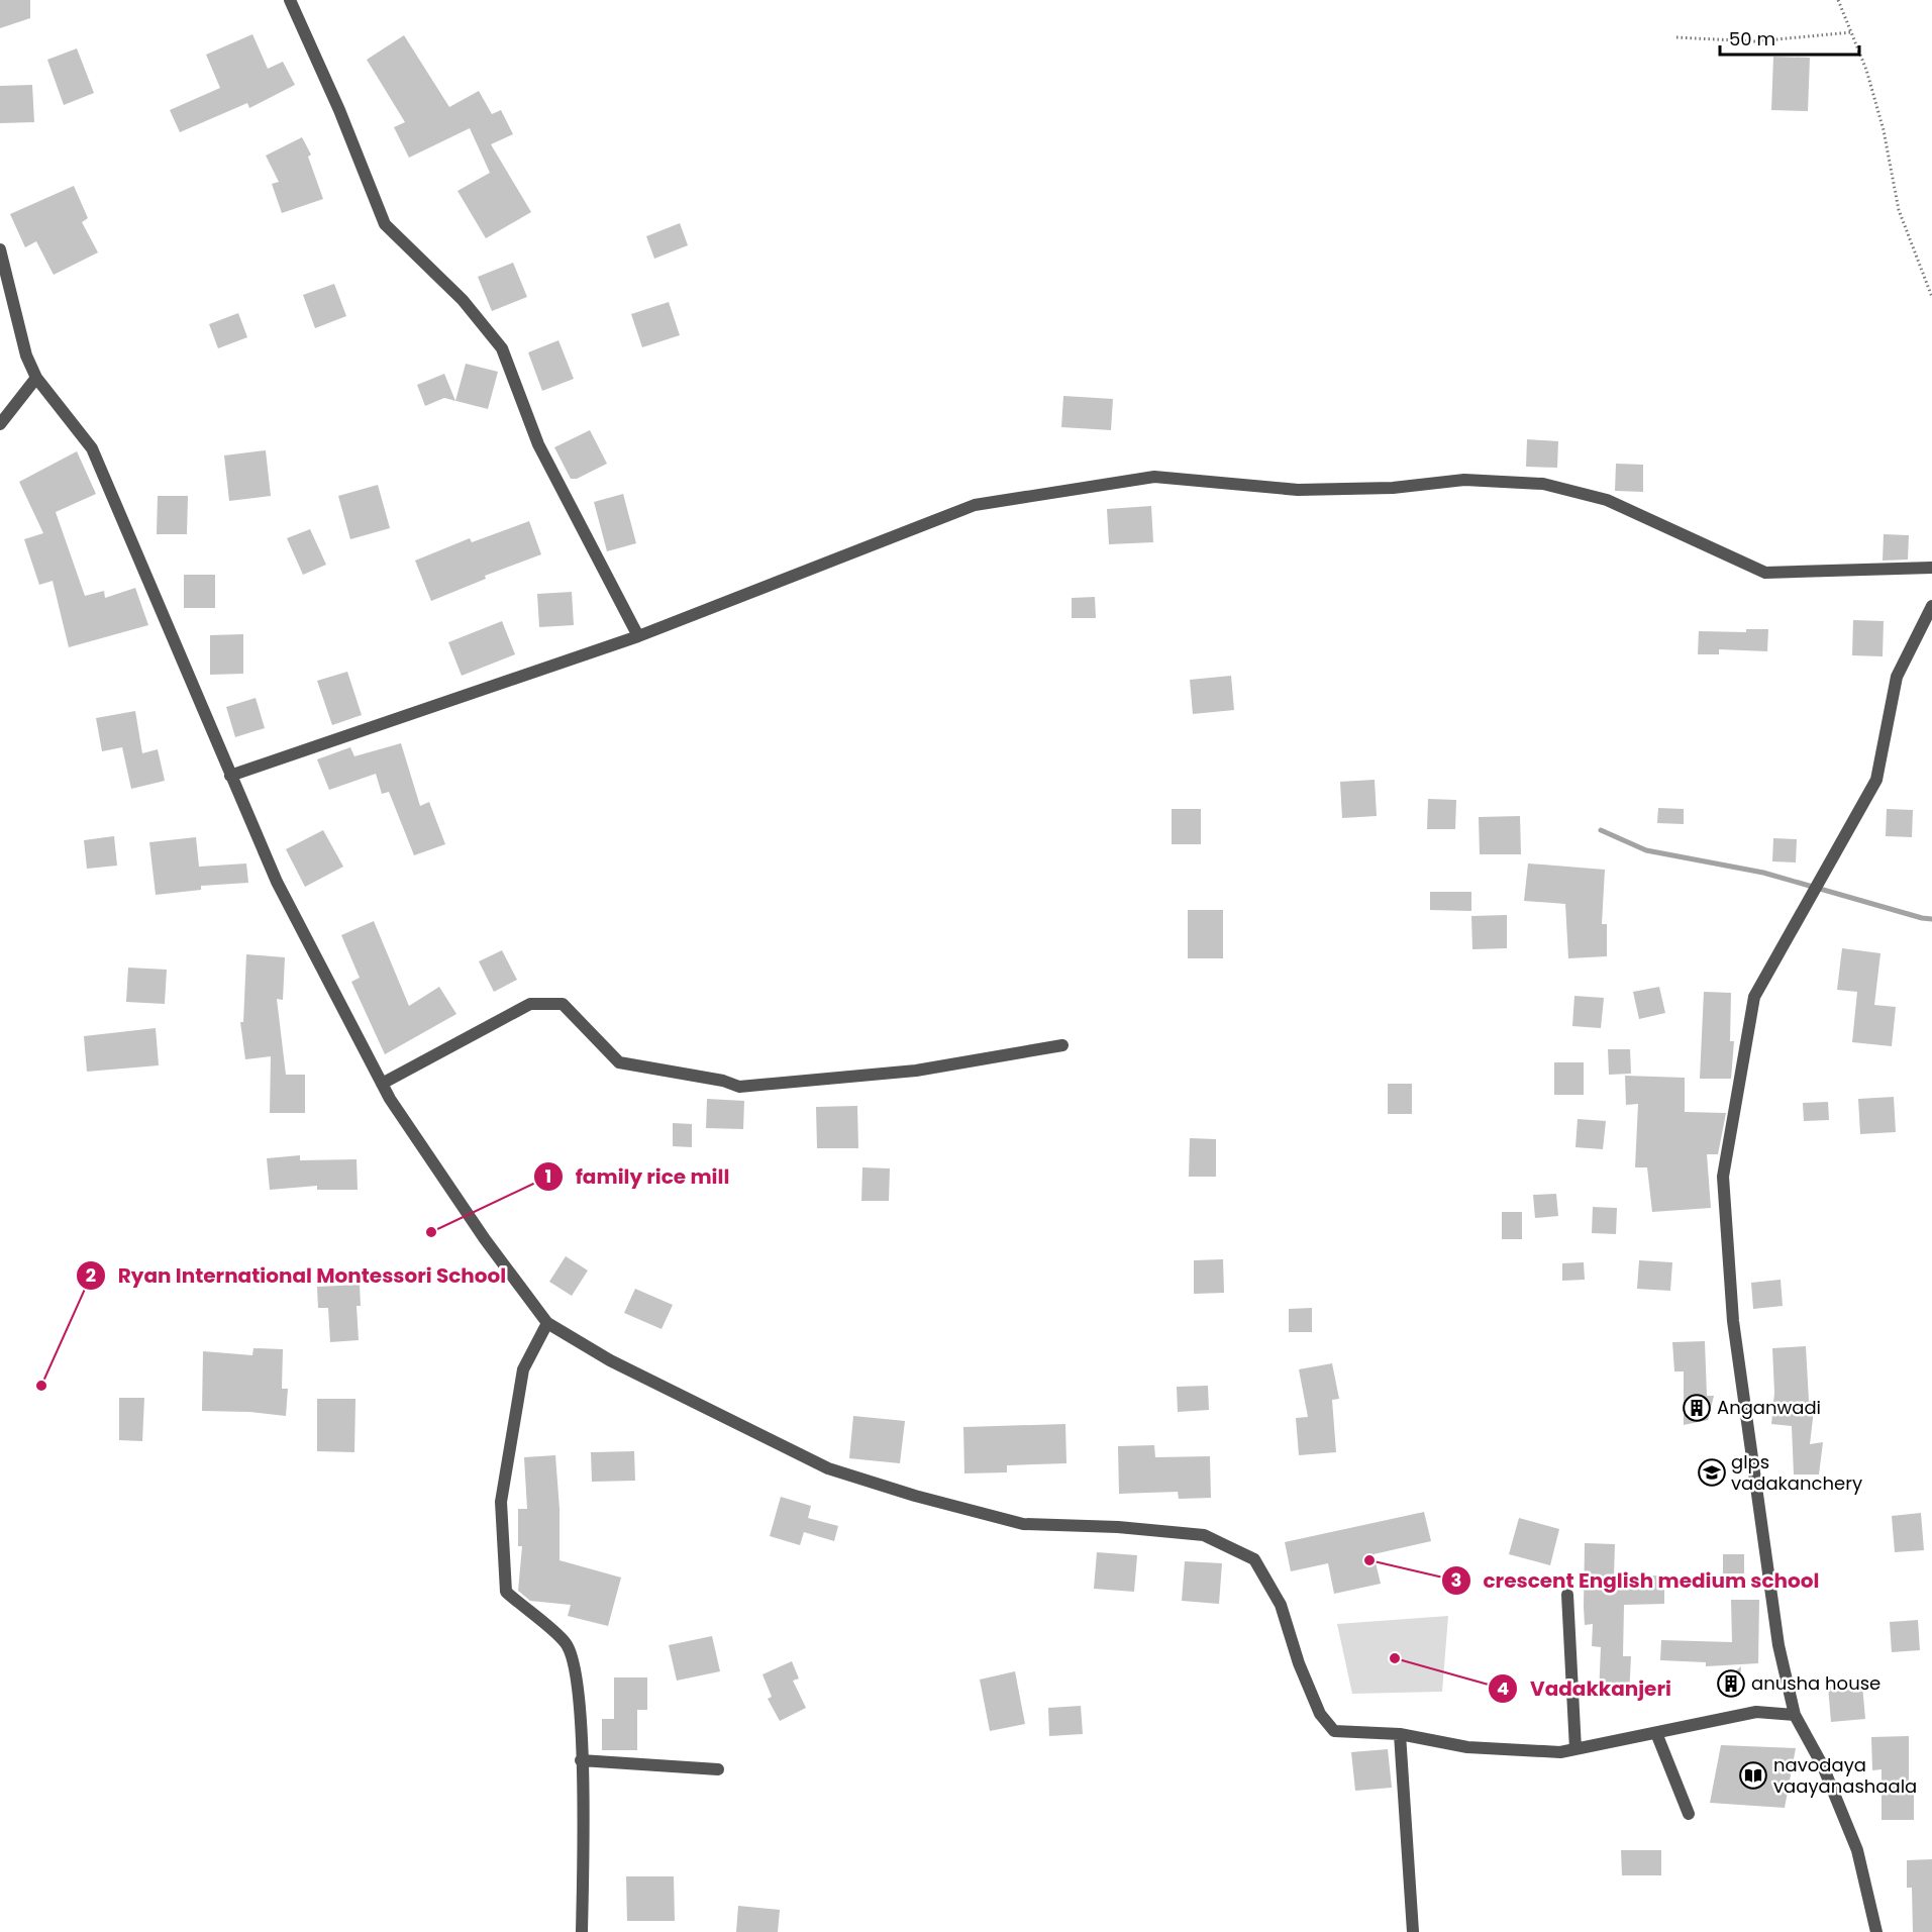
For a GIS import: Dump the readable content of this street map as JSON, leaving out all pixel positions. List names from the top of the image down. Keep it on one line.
{"places":{"other":["family rice mill","Ryan International Montessori School","crescent English medium school","Vadakkanjeri"],"building":["Anganwadi","anusha house"],"school or university":["glps vadakanchery"],"library":["navodaya vaayanashaala"]},"scale_bar":"50 m"}
